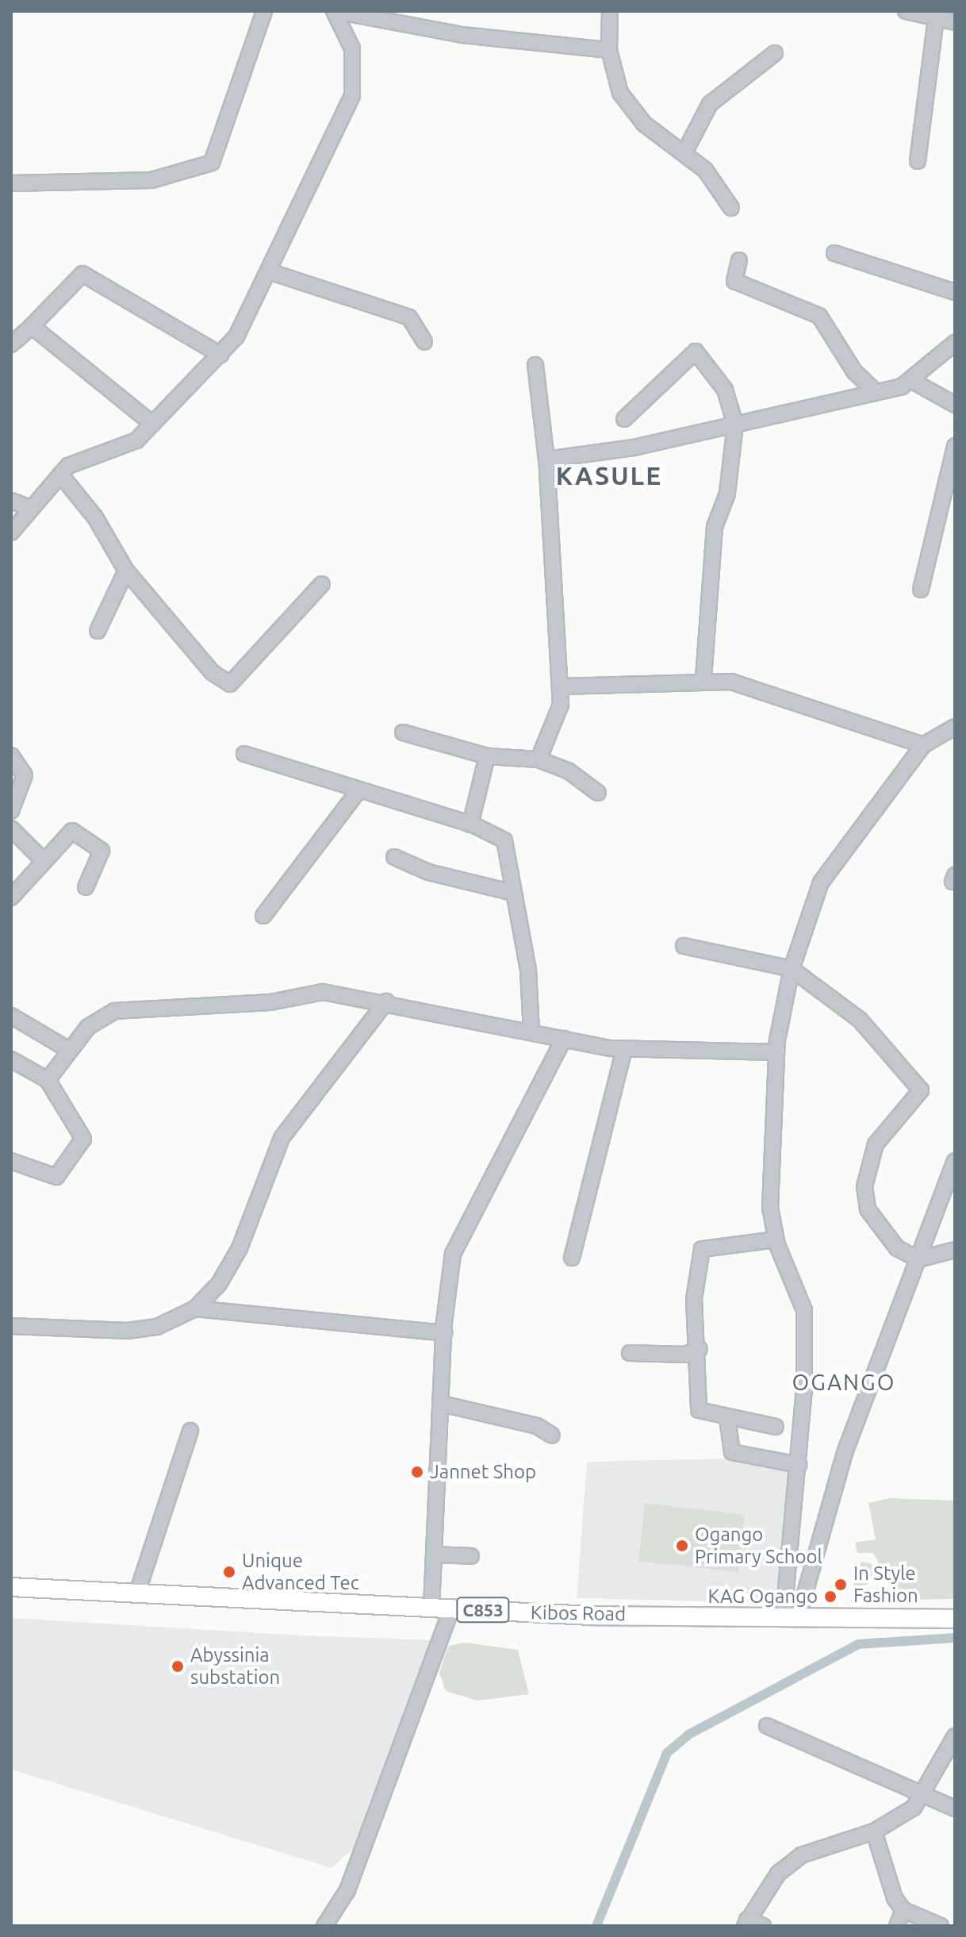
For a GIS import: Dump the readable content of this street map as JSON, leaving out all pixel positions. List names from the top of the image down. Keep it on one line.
{"streets":{"main road":["C853","Kibos Road"]},"districts":["KASULE","OGANGO"],"places":["Jannet Shop","Ogango Primary School","Unique Advanced Tec","In Style Fashion","KAG Ogango","Abyssinia substation"]}
